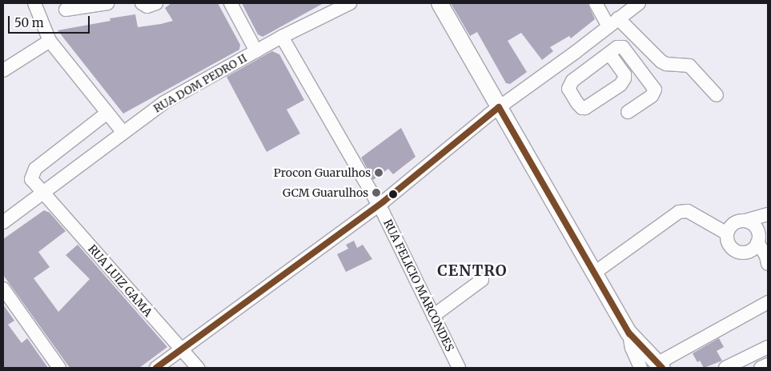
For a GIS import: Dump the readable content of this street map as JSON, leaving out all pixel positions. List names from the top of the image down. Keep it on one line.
{"streets":{"street":["RUA DOM PEDRO II","RUA LUIZ GAMA","RUA FELICIO MARCONDES"]},"crossings":[["RUA DOM PEDRO II","RUA LUIZ GAMA"],["RUA DOM PEDRO II","RUA FELICIO MARCONDES"]],"districts":["CENTRO"],"places":["Procon Guarulhos","GCM Guarulhos"],"scale_bar":"50 m"}
